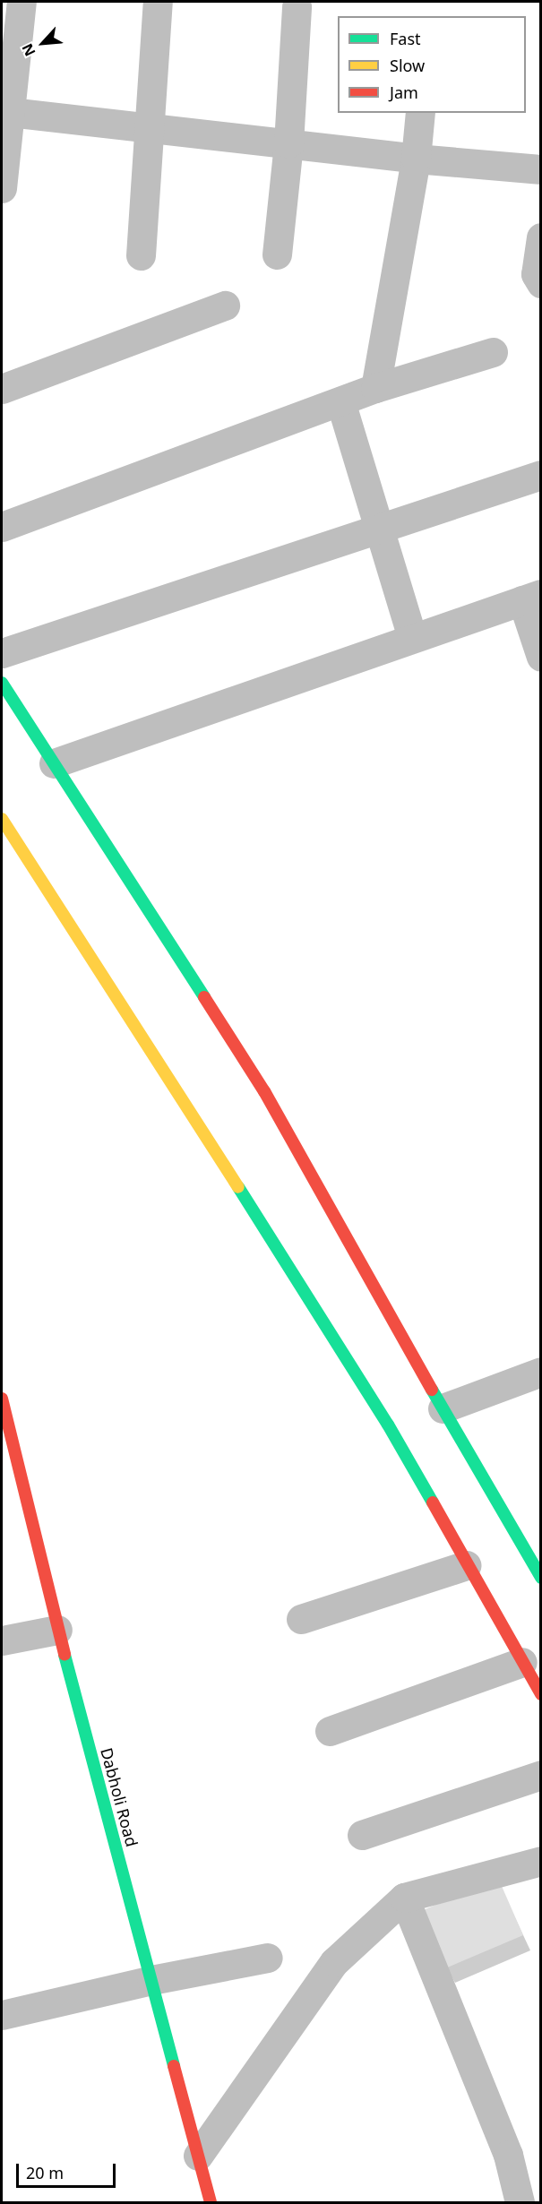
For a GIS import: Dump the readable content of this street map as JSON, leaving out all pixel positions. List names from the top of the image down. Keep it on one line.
{"streets":{"main road":["Dabholi Road"]},"legend":["Fast","Slow","Jam"],"scale_bar":"20 m","north":"bottom left"}
